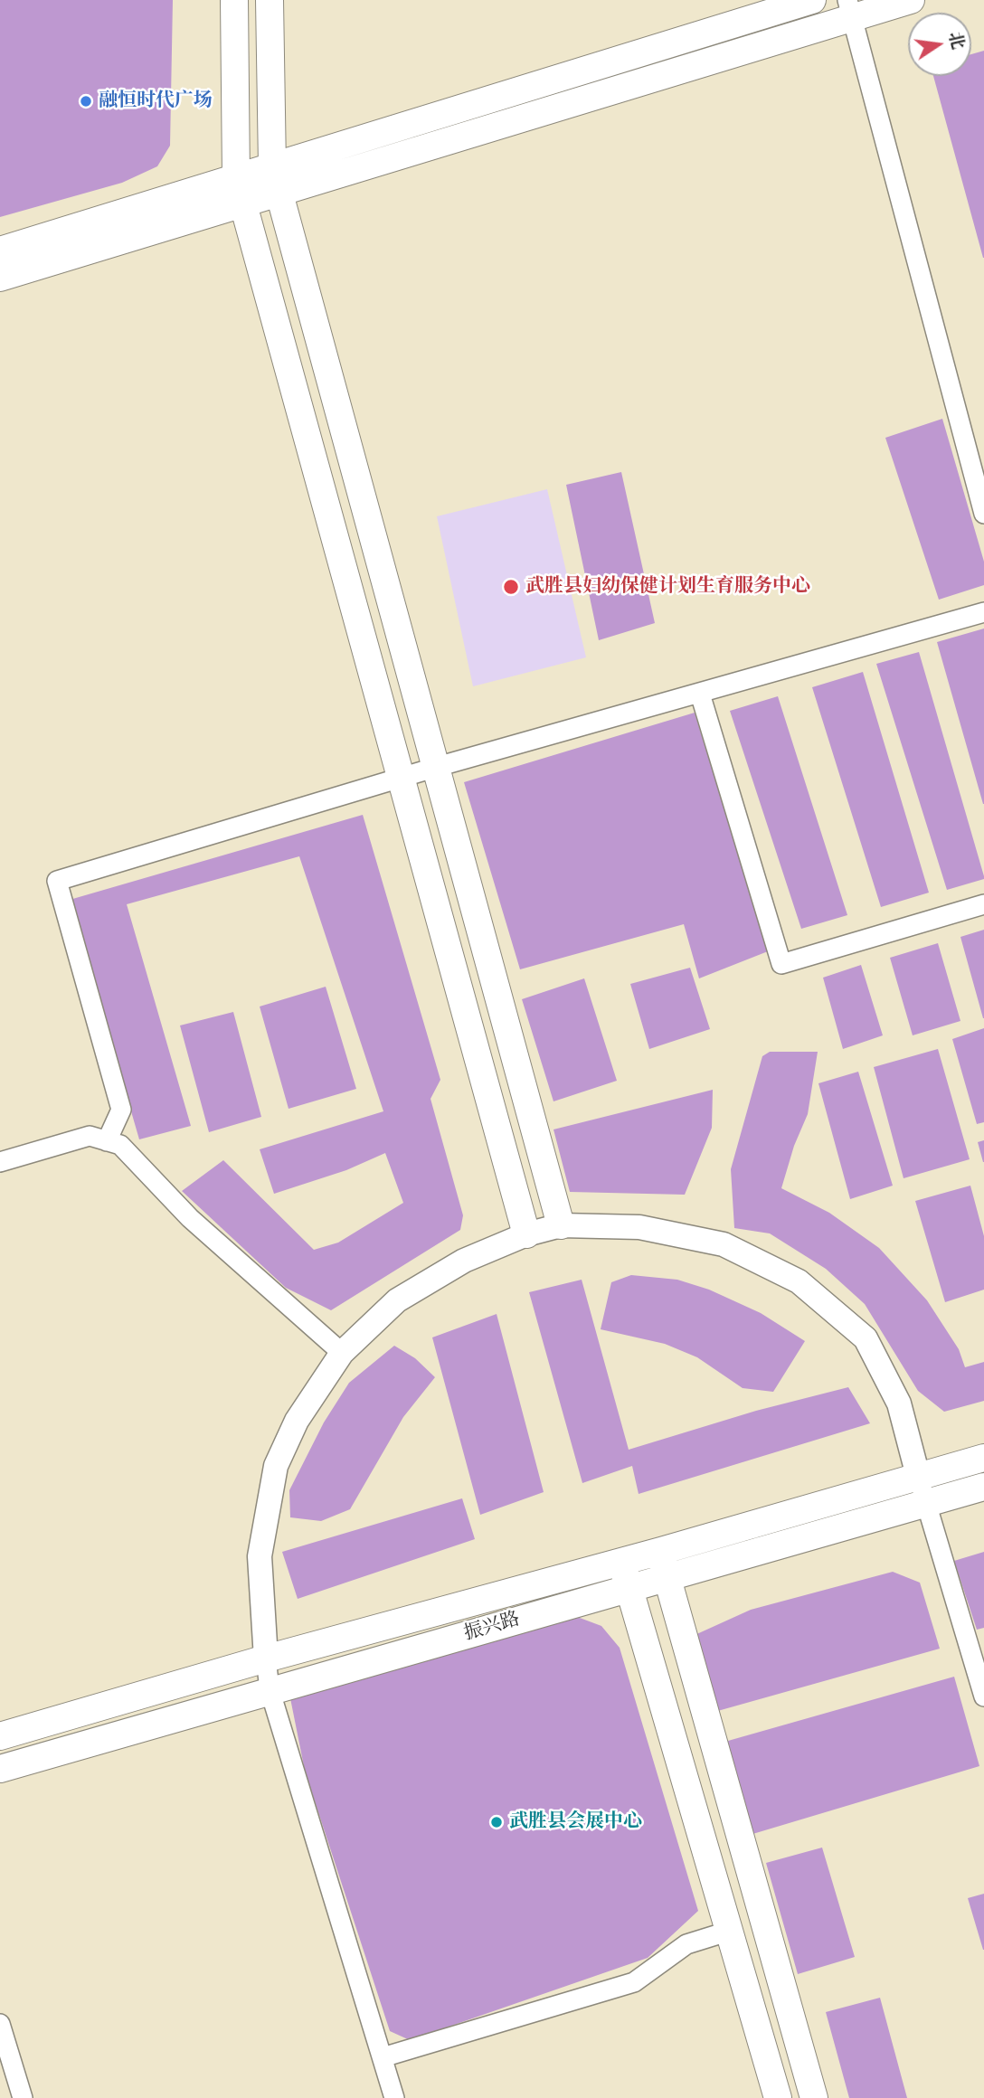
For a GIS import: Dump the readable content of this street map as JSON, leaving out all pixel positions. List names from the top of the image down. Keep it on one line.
{"streets":{"main road":["振兴路"]},"places":["融恒时代广场","武胜县妇幼保健计划生育服务中心","武胜县会展中心"],"north":"right"}
